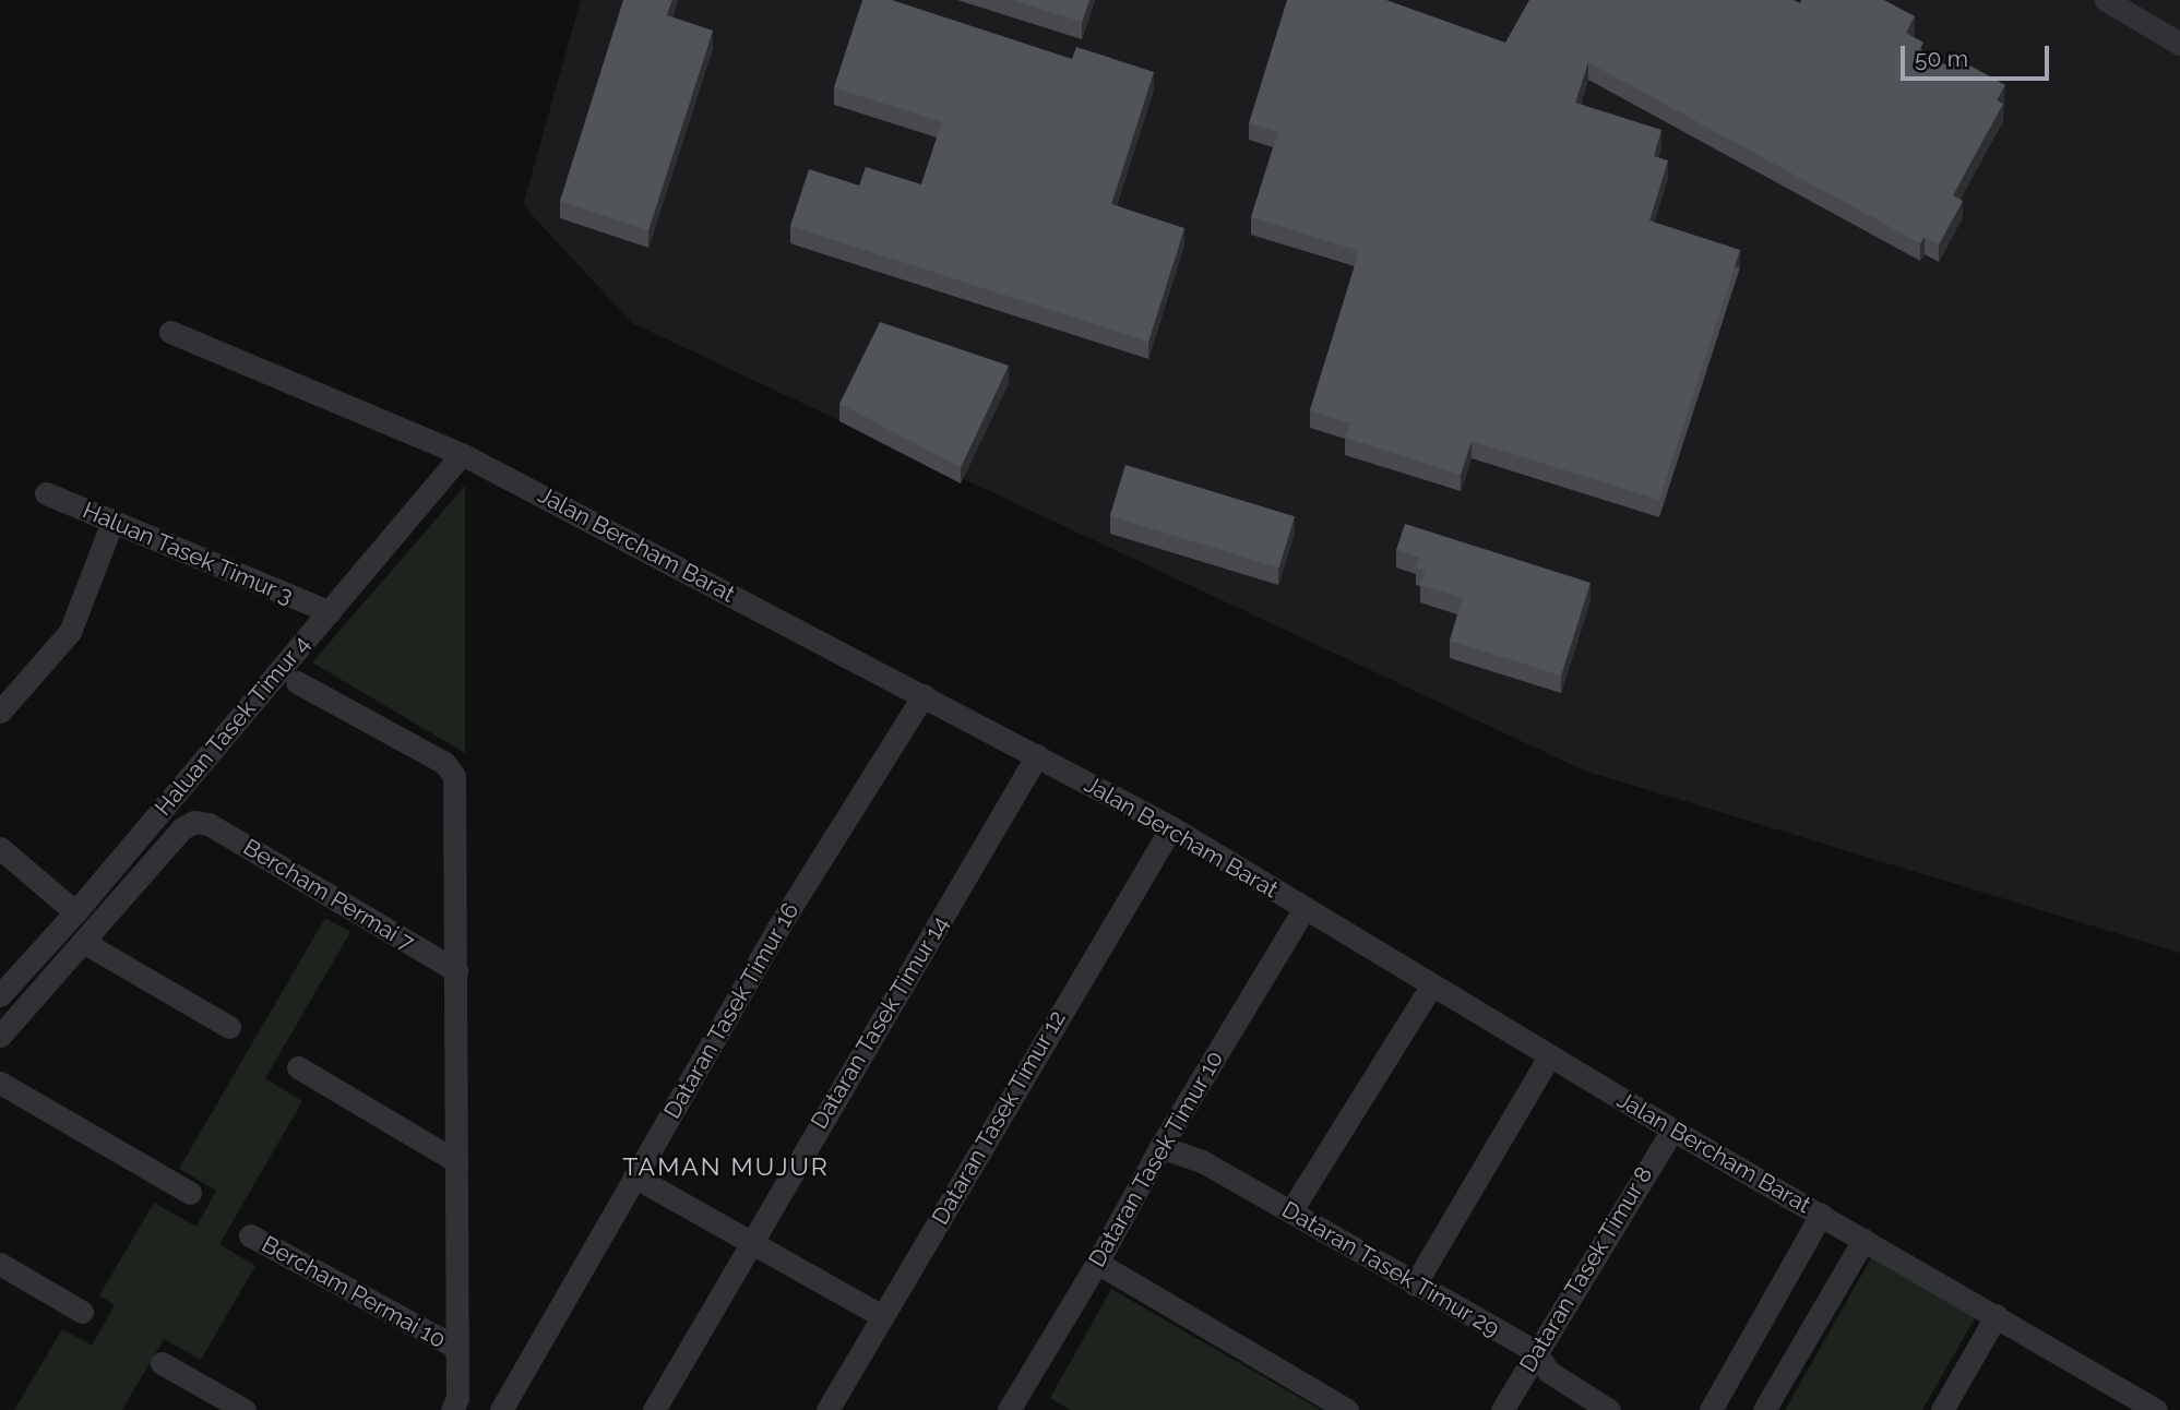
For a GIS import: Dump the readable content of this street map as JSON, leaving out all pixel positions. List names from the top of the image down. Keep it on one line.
{"streets":{"street":["Jalan Bercham Barat","Haluan Tasek Timur 3","Haluan Tasek Timur 4","Bercham Permai 7","Dataran Tasek Timur 16","Dataran Tasek Timur 14","Dataran Tasek Timur 12","Dataran Tasek Timur 10","Dataran Tasek Timur 29","Dataran Tasek Timur 8","Bercham Permai 10"]},"crossings":[["Jalan Bercham Barat","Haluan Tasek Timur 4"],["Jalan Bercham Barat","Dataran Tasek Timur 16"],["Jalan Bercham Barat","Dataran Tasek Timur 14"],["Jalan Bercham Barat","Dataran Tasek Timur 12"],["Jalan Bercham Barat","Dataran Tasek Timur 10"],["Jalan Bercham Barat","Dataran Tasek Timur 8"],["Haluan Tasek Timur 3","Haluan Tasek Timur 4"],["Dataran Tasek Timur 10","Dataran Tasek Timur 29"],["Dataran Tasek Timur 29","Dataran Tasek Timur 8"]],"districts":["TAMAN MUJUR"],"scale_bar":"50 m"}
